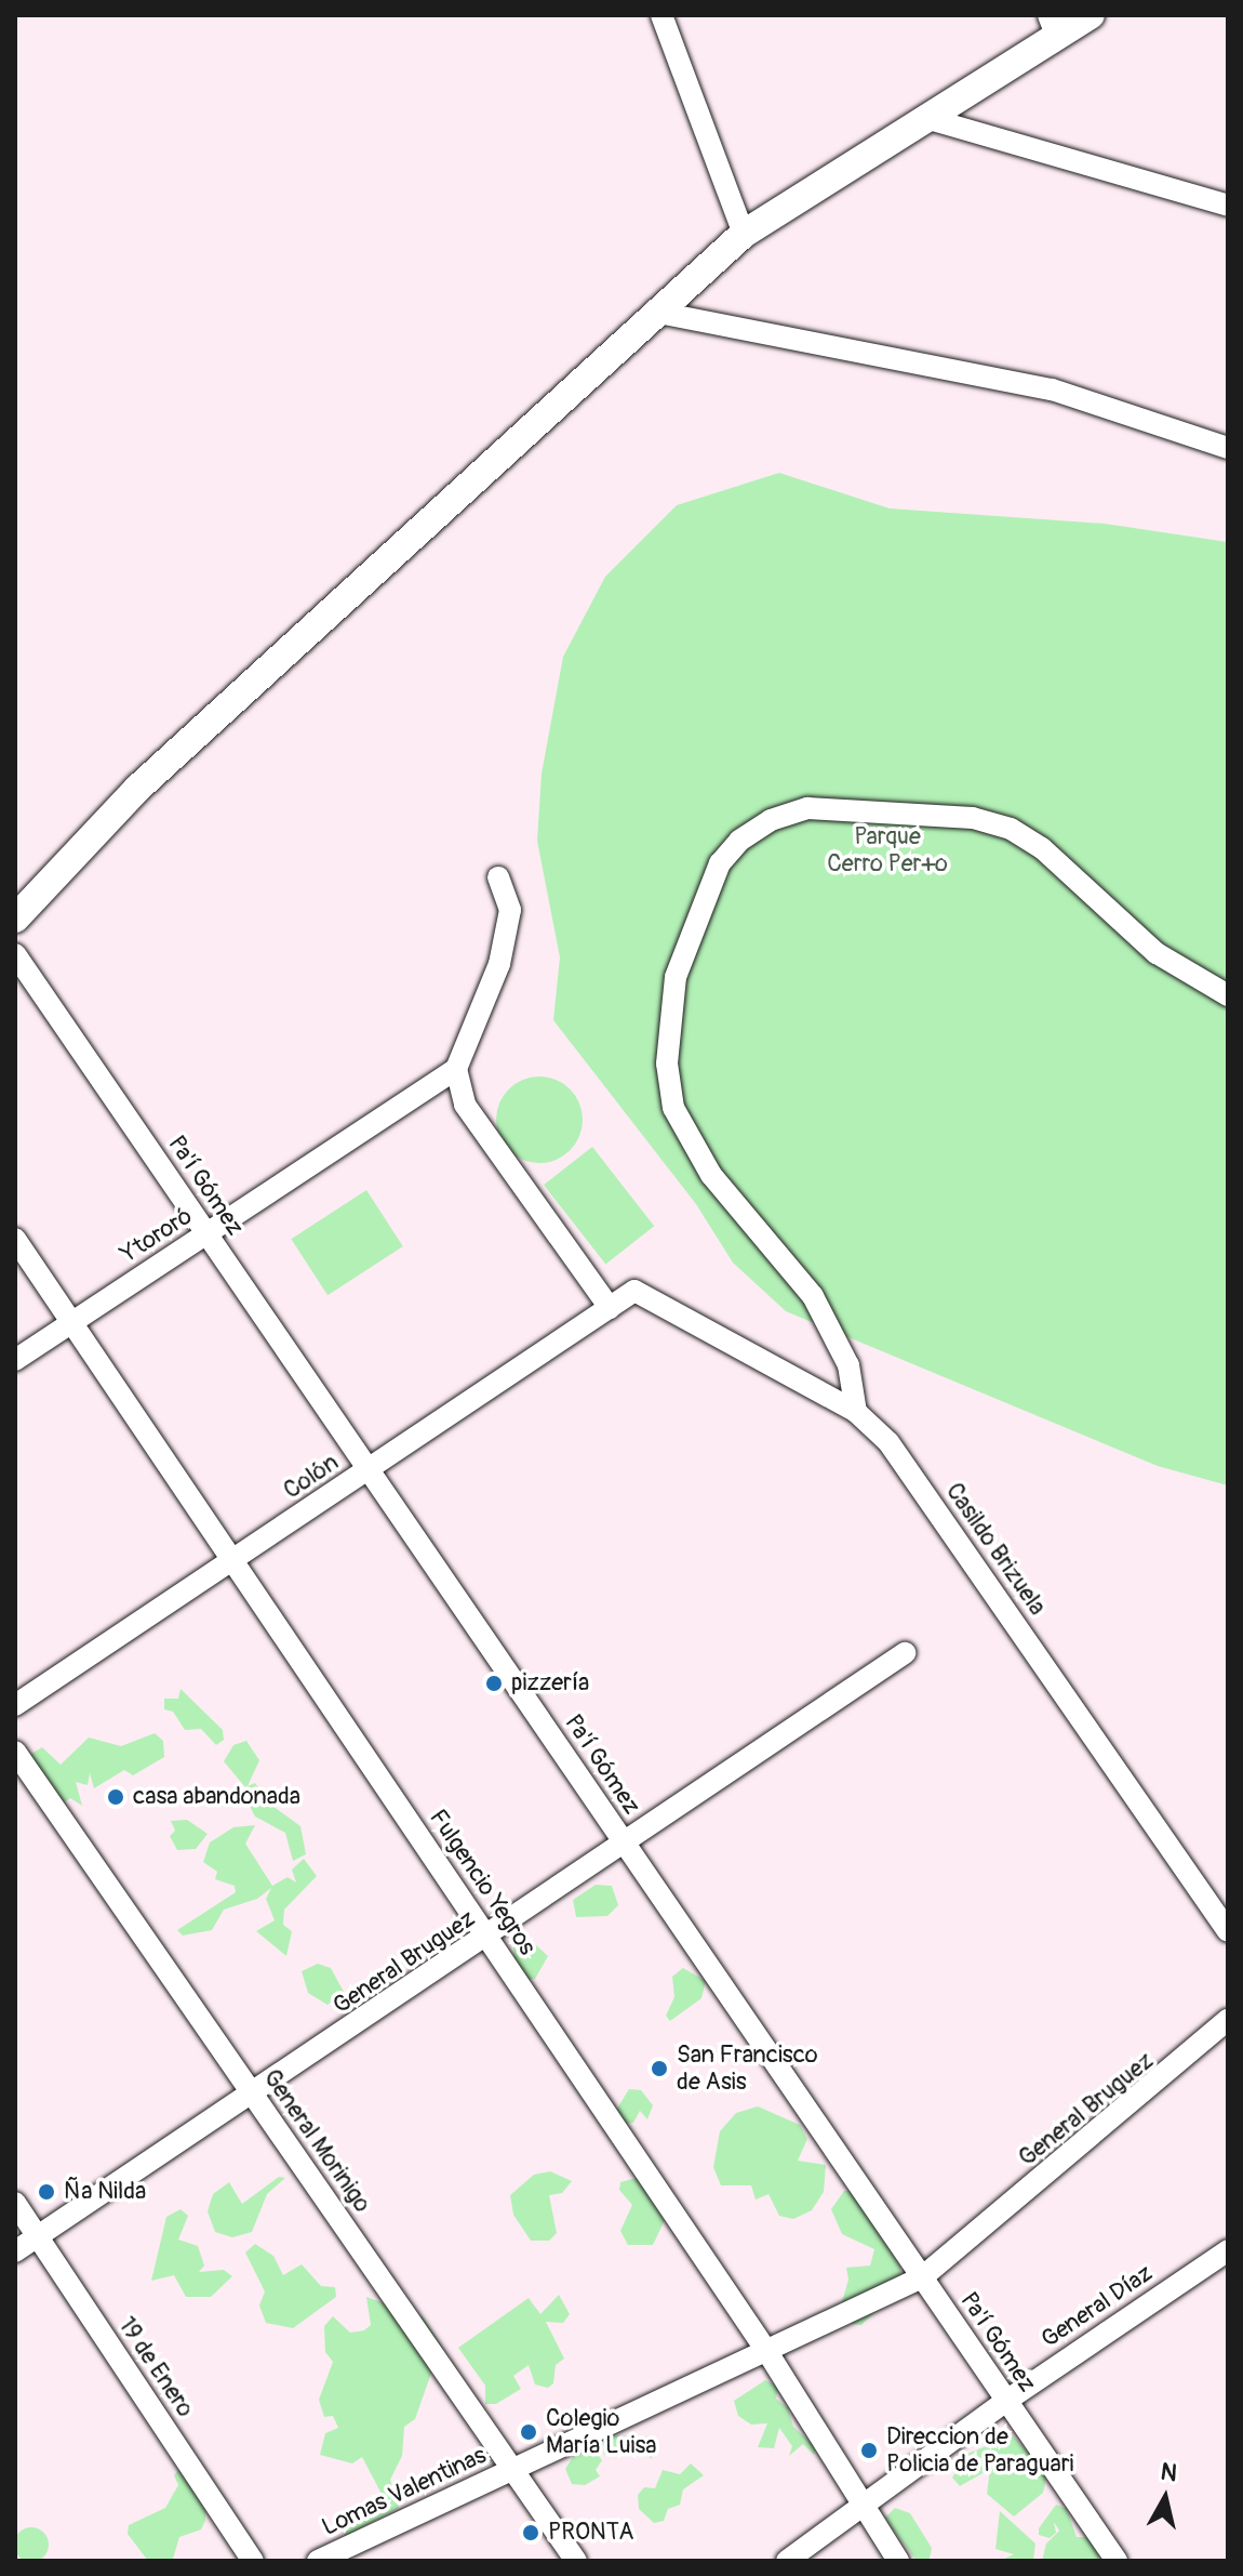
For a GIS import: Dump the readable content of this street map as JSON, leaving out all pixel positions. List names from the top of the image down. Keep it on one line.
{"streets":{"street":["Pa'í Gómez","Ytororó","Colón","Casildo Brizuela","Fulgencio Yegros","General Bruguez","General Morinigo","General Díaz","19 de Enero","Lomas Valentinas"]},"crossings":[["Pa'í Gómez","Ytororó"],["Pa'í Gómez","Colón"],["Pa'í Gómez","General Bruguez"],["Pa'í Gómez","General Díaz"],["Ytororó","Fulgencio Yegros"],["Colón","Casildo Brizuela"],["Colón","Fulgencio Yegros"],["Fulgencio Yegros","General Bruguez"],["Fulgencio Yegros","General Díaz"],["General Bruguez","General Morinigo"],["General Bruguez","19 de Enero"],["General Bruguez","Lomas Valentinas"],["General Morinigo","Lomas Valentinas"]],"parks":["Parque Cerro Per+o"],"places":["pizzería","casa abandonada","San Francisco de Asis","Ña Nilda","Colegio María Luisa","Direccion de Policia de Paraguari","PRONTA"],"north":"top"}
